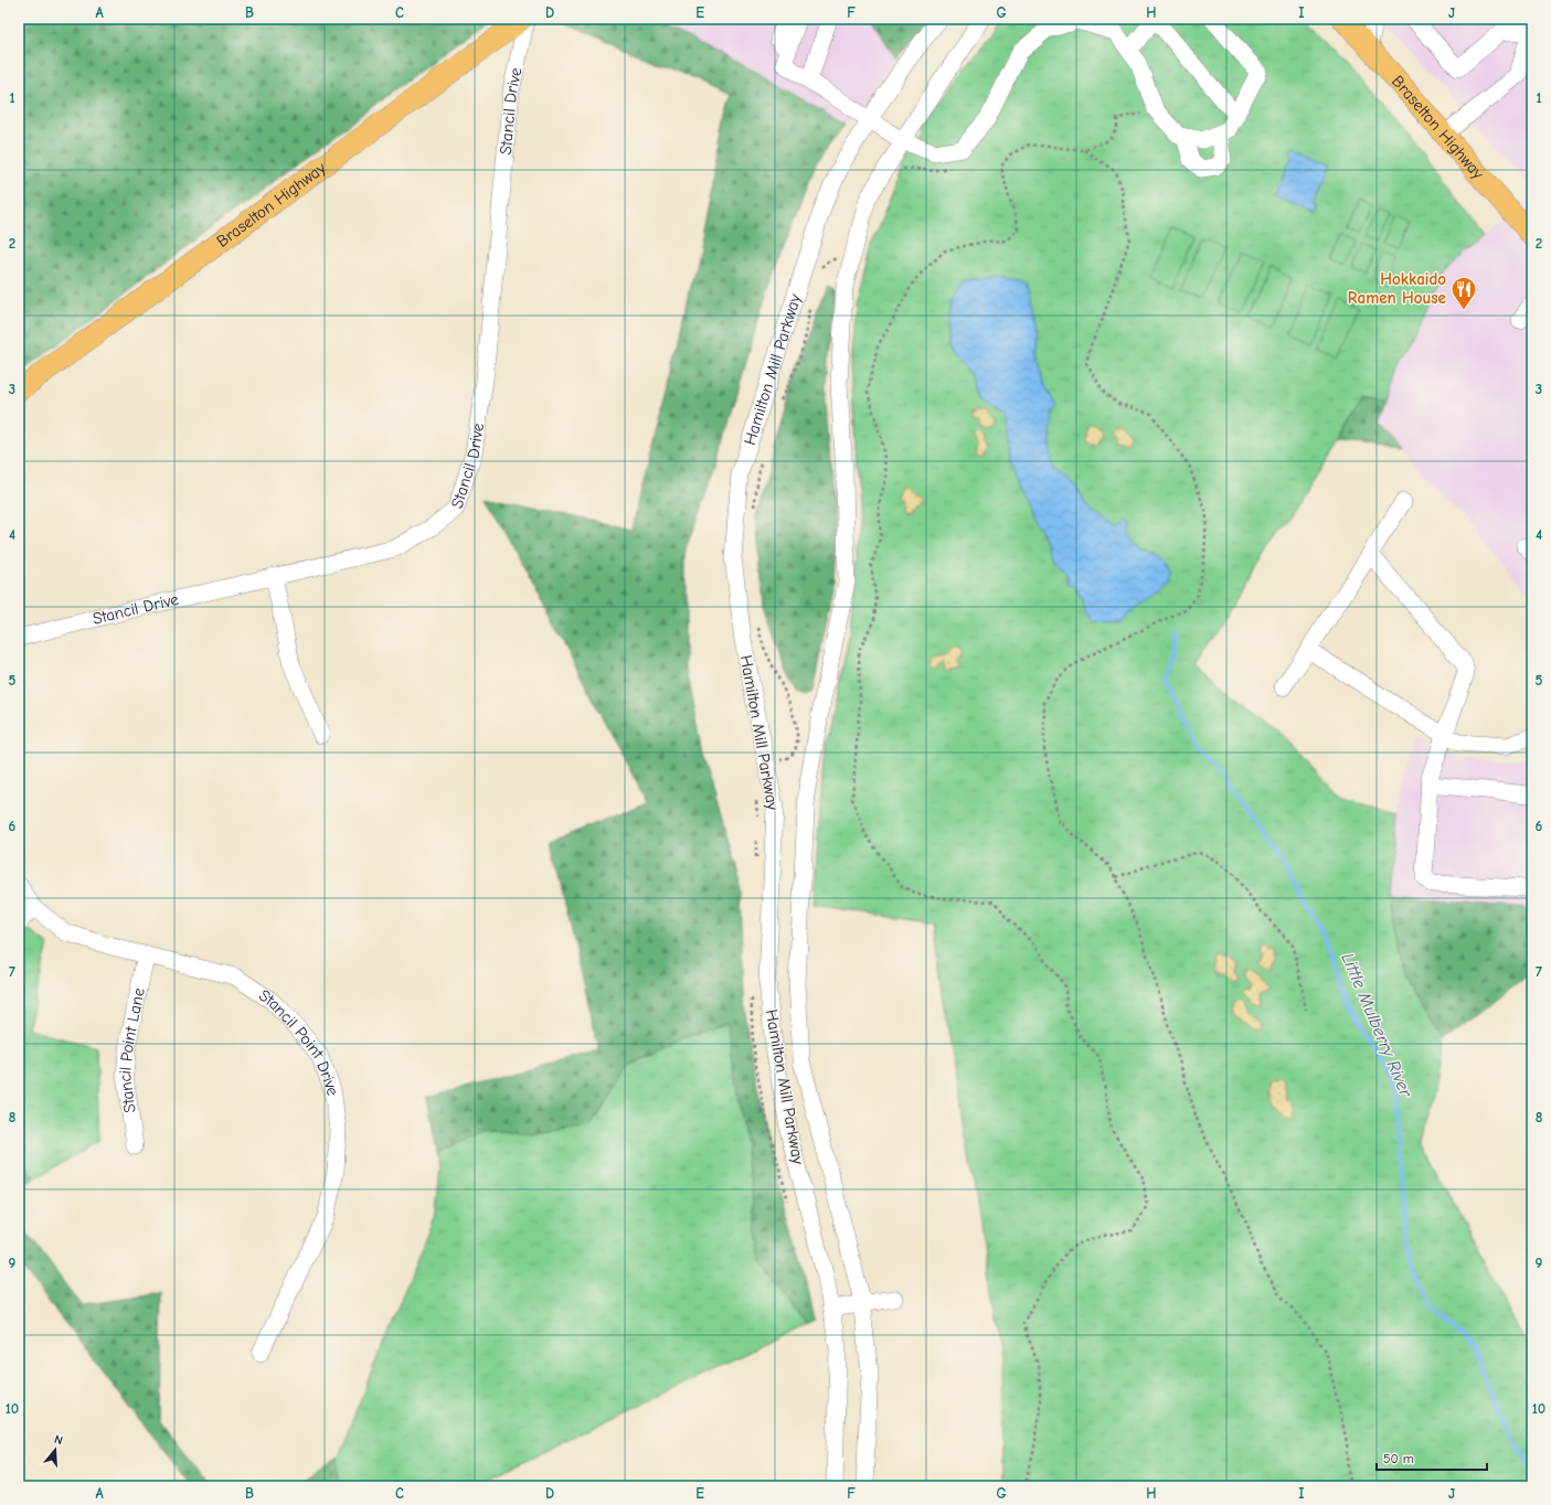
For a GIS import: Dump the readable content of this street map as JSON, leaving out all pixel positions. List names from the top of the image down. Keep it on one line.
{"streets":{"main road":["Braselton Highway"],"street":["Stancil Drive","Hamilton Mill Parkway","Stancil Point Drive","Stancil Point Lane"]},"crossings":[["Stancil Drive","Braselton Highway"],["Stancil Point Drive","Stancil Point Lane"]],"water":["Little Mulberry River"],"places":{"restaurant":["Hokkaido Ramen House"]},"scale_bar":"50 m","north":"top","grid":{"columns":["A","B","C","D","E","F","G","H","I","J"],"rows":["1","2","3","4","5","6","7","8","9","10"]}}
